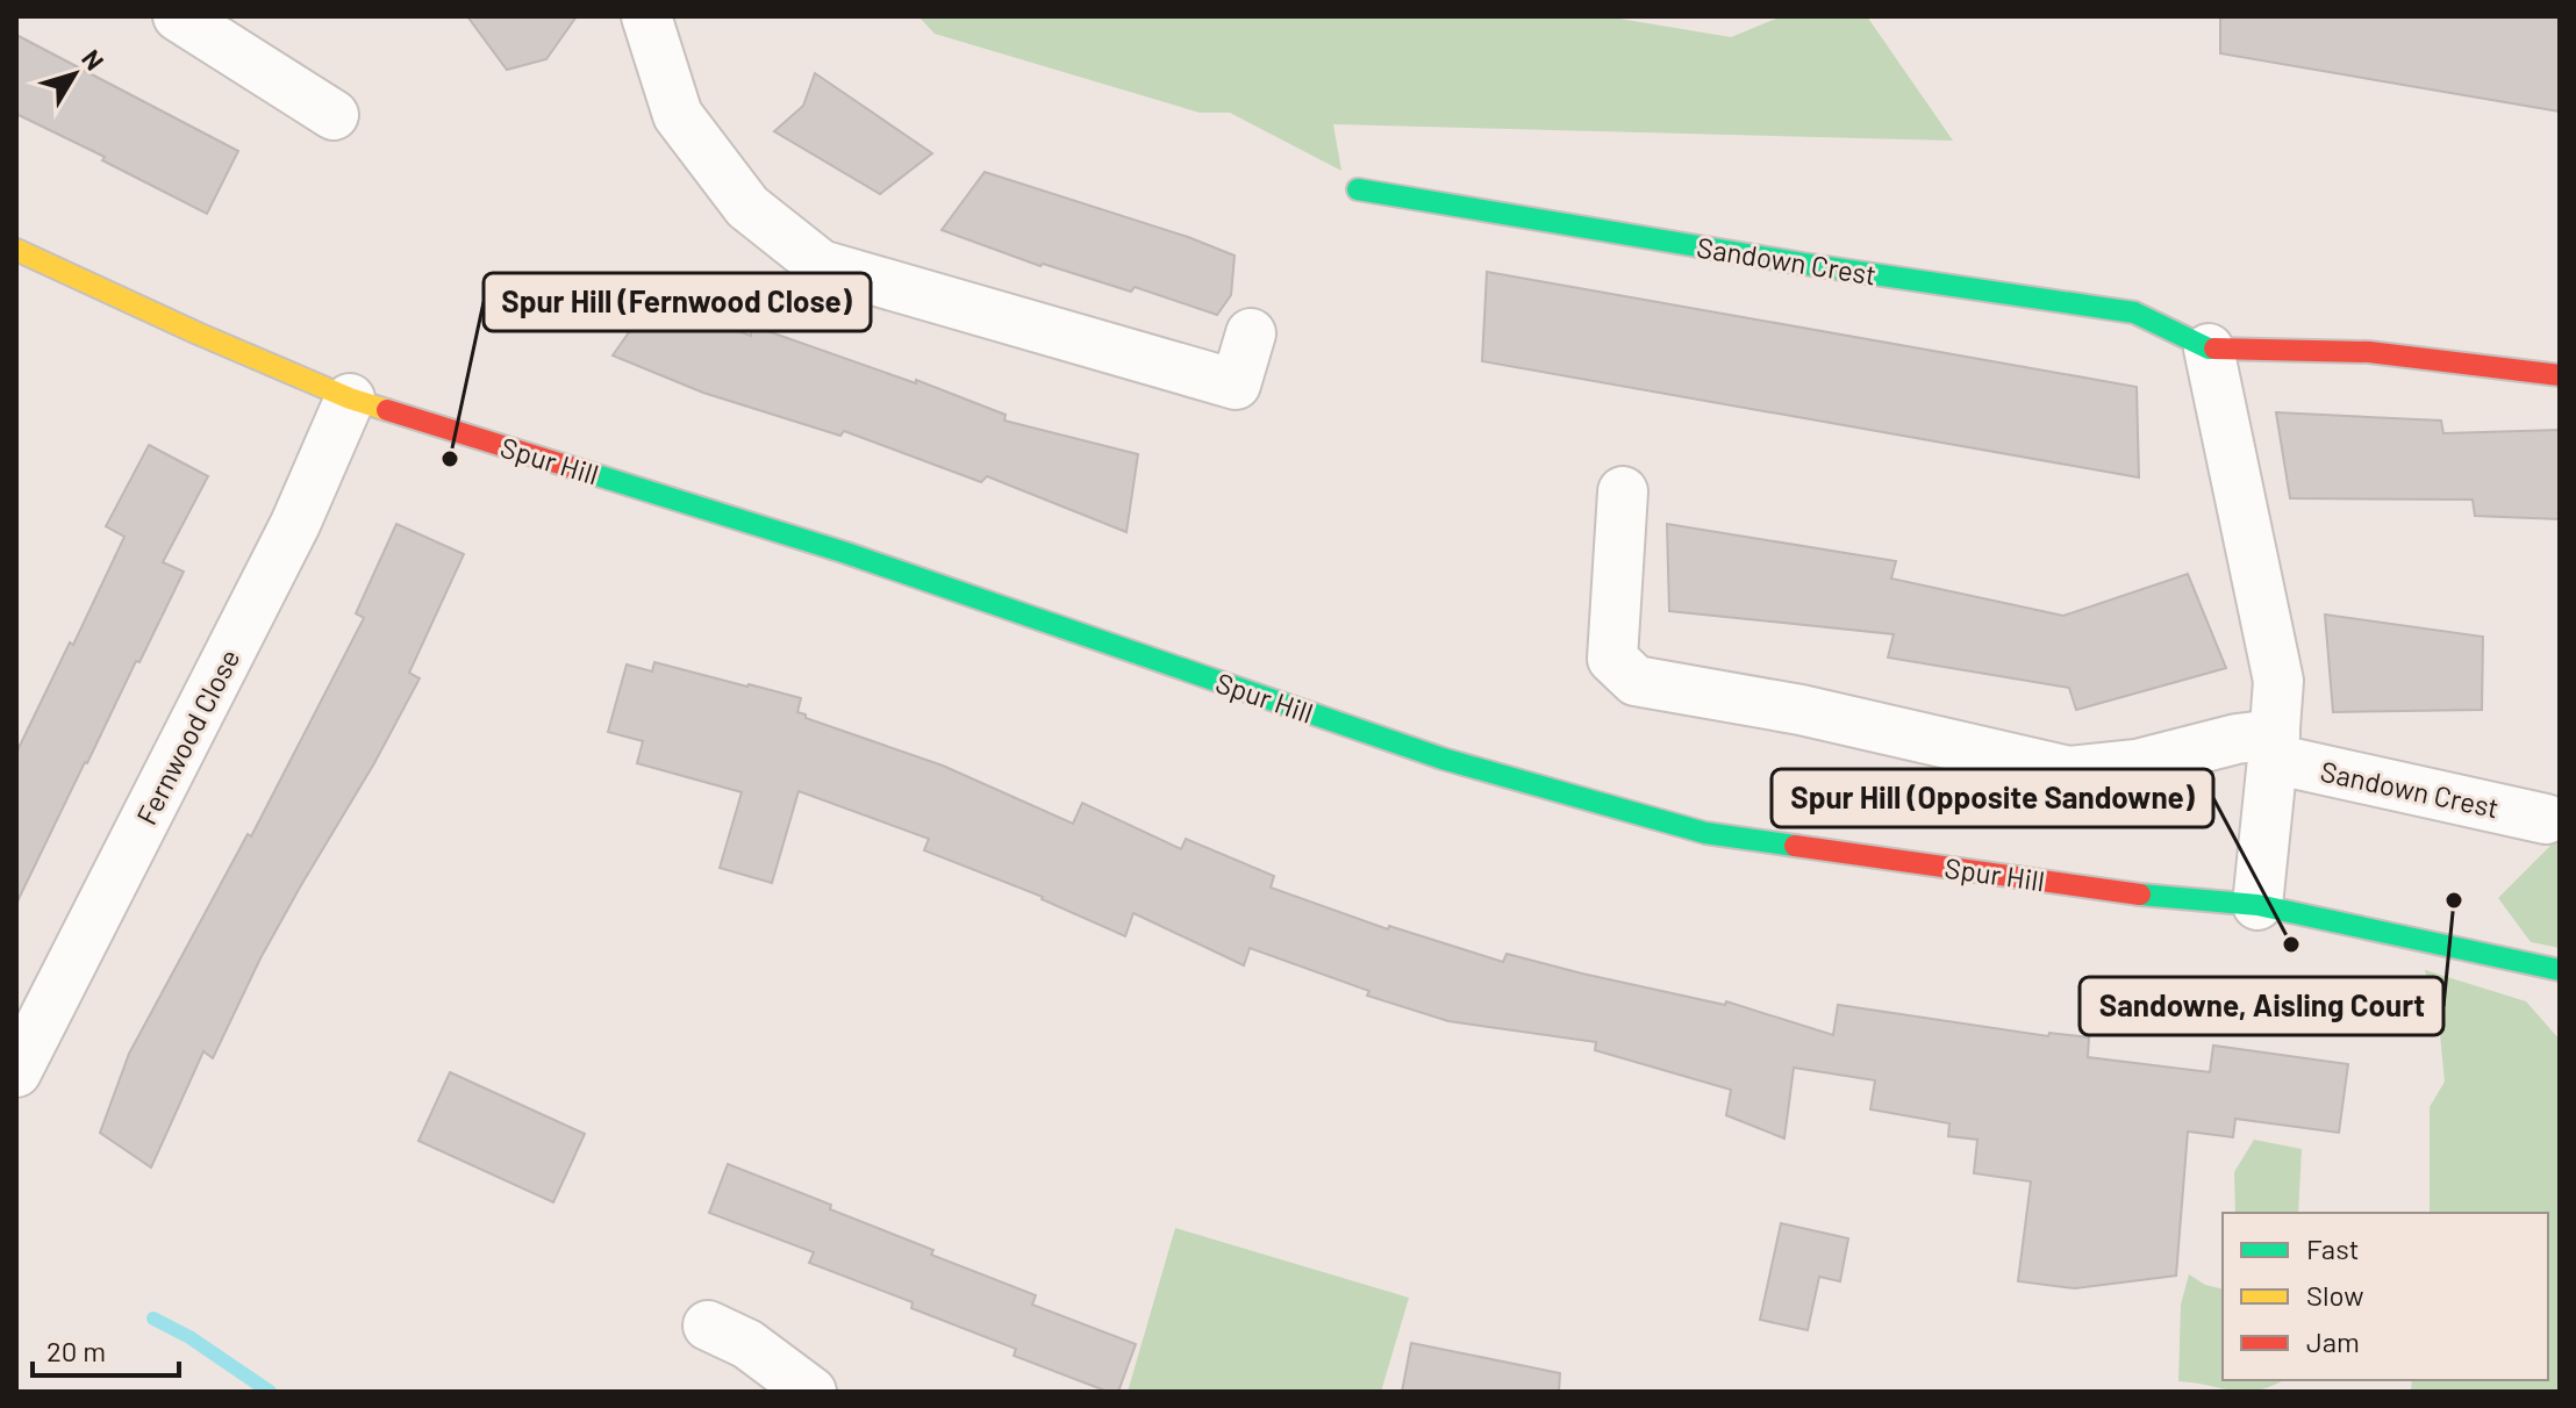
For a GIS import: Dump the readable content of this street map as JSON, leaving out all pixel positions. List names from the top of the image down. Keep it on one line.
{"streets":{"street":["Sandown Crest","Spur Hill","Fernwood Close"]},"crossings":[["Spur Hill","Fernwood Close"]],"places":["Spur Hill (Fernwood Close)","Sandowne, Aisling Court","Spur Hill (Opposite Sandowne)"],"legend":["Fast","Slow","Jam"],"scale_bar":"20 m","north":"top right"}
